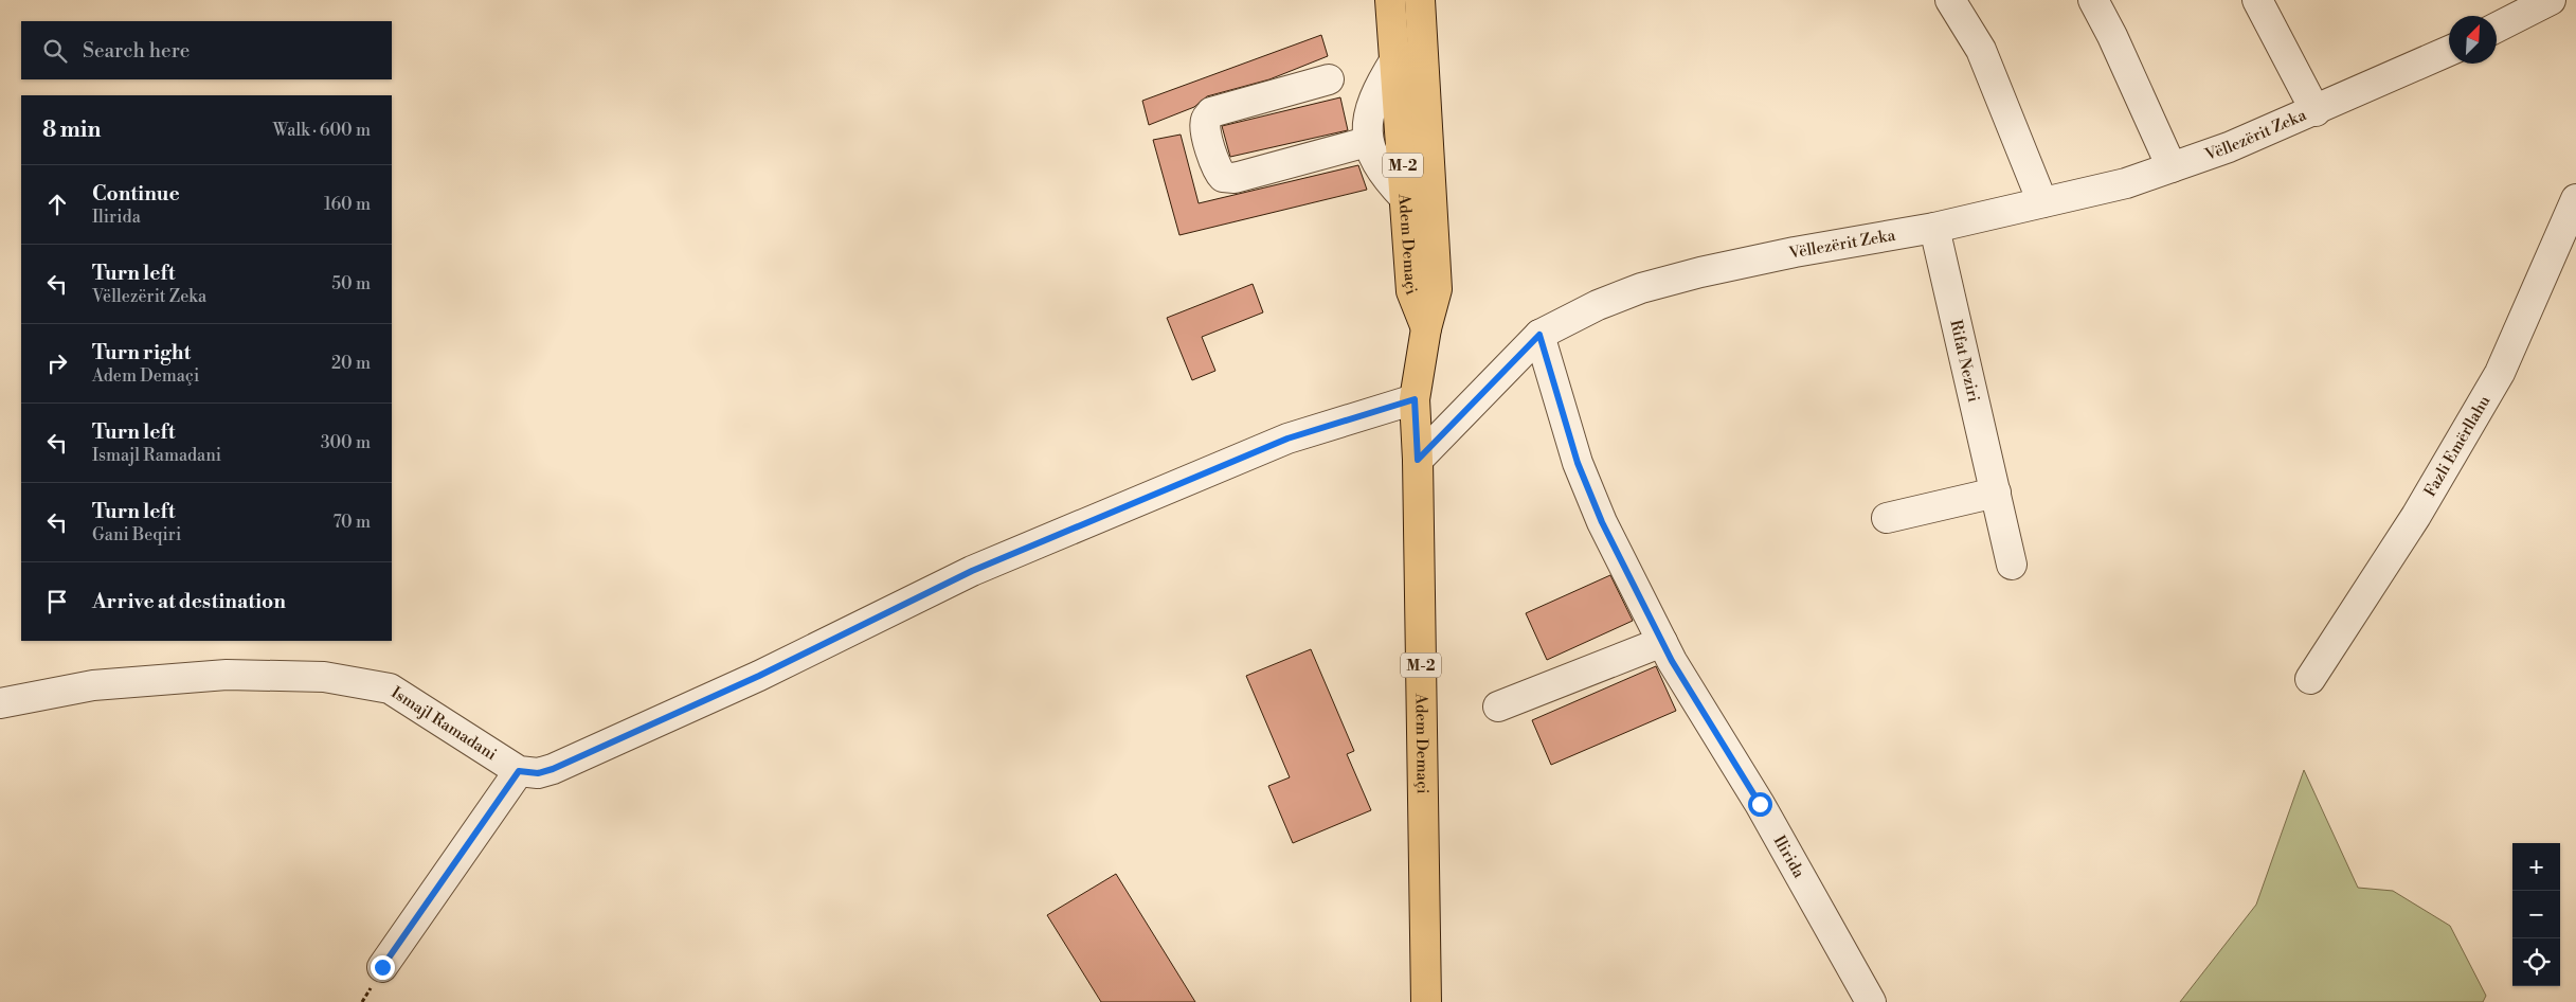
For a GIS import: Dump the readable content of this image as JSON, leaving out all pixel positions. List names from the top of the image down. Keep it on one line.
{"streets":{"main road":["M-2","Adem Demaçi"],"street":["Vëllezërit Zeka","Rifat Neziri","Fazli Emërllahu","Ismajl Ramadani","Ilirida"]},"crossings":[["Vëllezërit Zeka","Adem Demaçi"],["Vëllezërit Zeka","Rifat Neziri"],["Vëllezërit Zeka","Ilirida"]],"north":"top right","page":{"search":"Search here","heading":["8 min","Walk · 600 m"],"list":[["Continue","Ilirida","160 m"],["Turn left","Vëllezërit Zeka","50 m"],["Turn right","Adem Demaçi","20 m"],["Turn left","Ismajl Ramadani","300 m"],["Turn left","Gani Beqiri","70 m"],"Arrive at destination"],"map_buttons":["+","−"]}}
